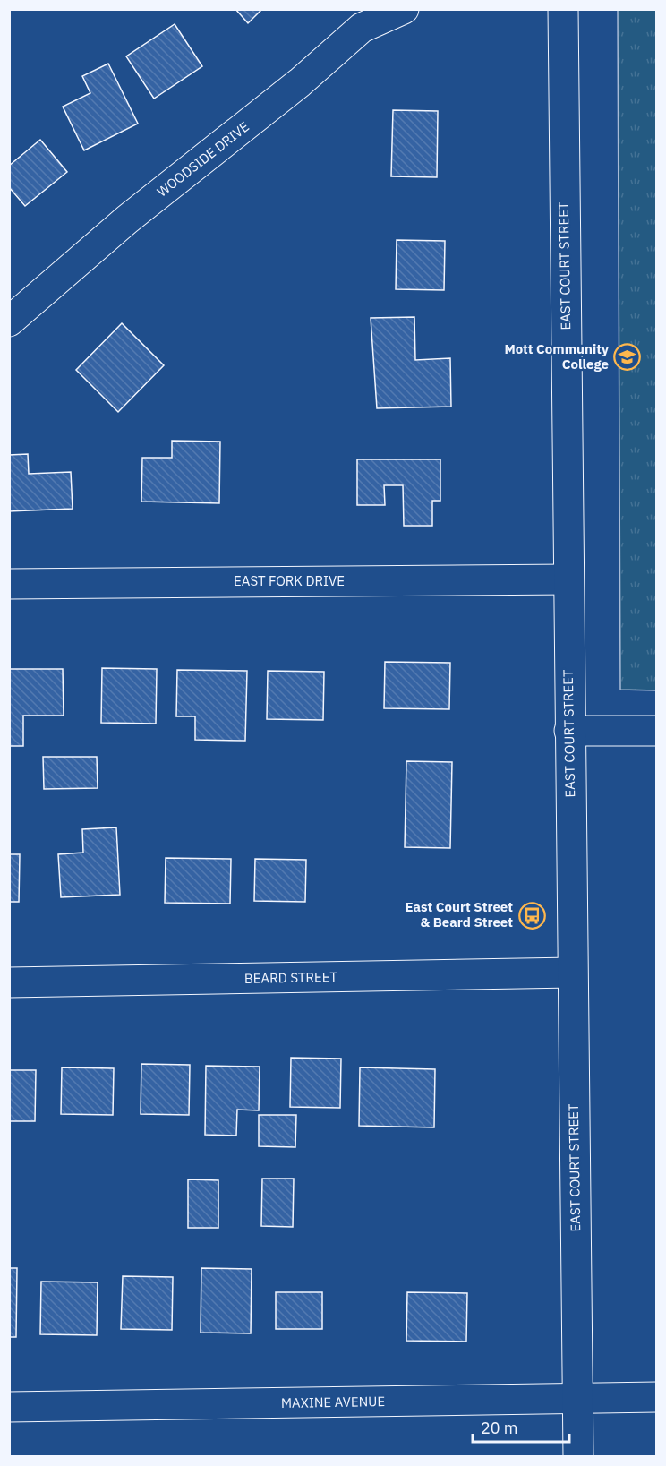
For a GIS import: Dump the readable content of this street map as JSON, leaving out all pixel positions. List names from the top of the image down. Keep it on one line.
{"streets":{"street":["WOODSIDE DRIVE","EAST COURT STREET","EAST FORK DRIVE","BEARD STREET","MAXINE AVENUE"]},"crossings":[["EAST COURT STREET","EAST FORK DRIVE"],["EAST COURT STREET","BEARD STREET"],["EAST COURT STREET","MAXINE AVENUE"]],"places":{"school or university":["Mott Community College"],"bus stop":["East Court Street & Beard Street"]},"scale_bar":"20 m"}
